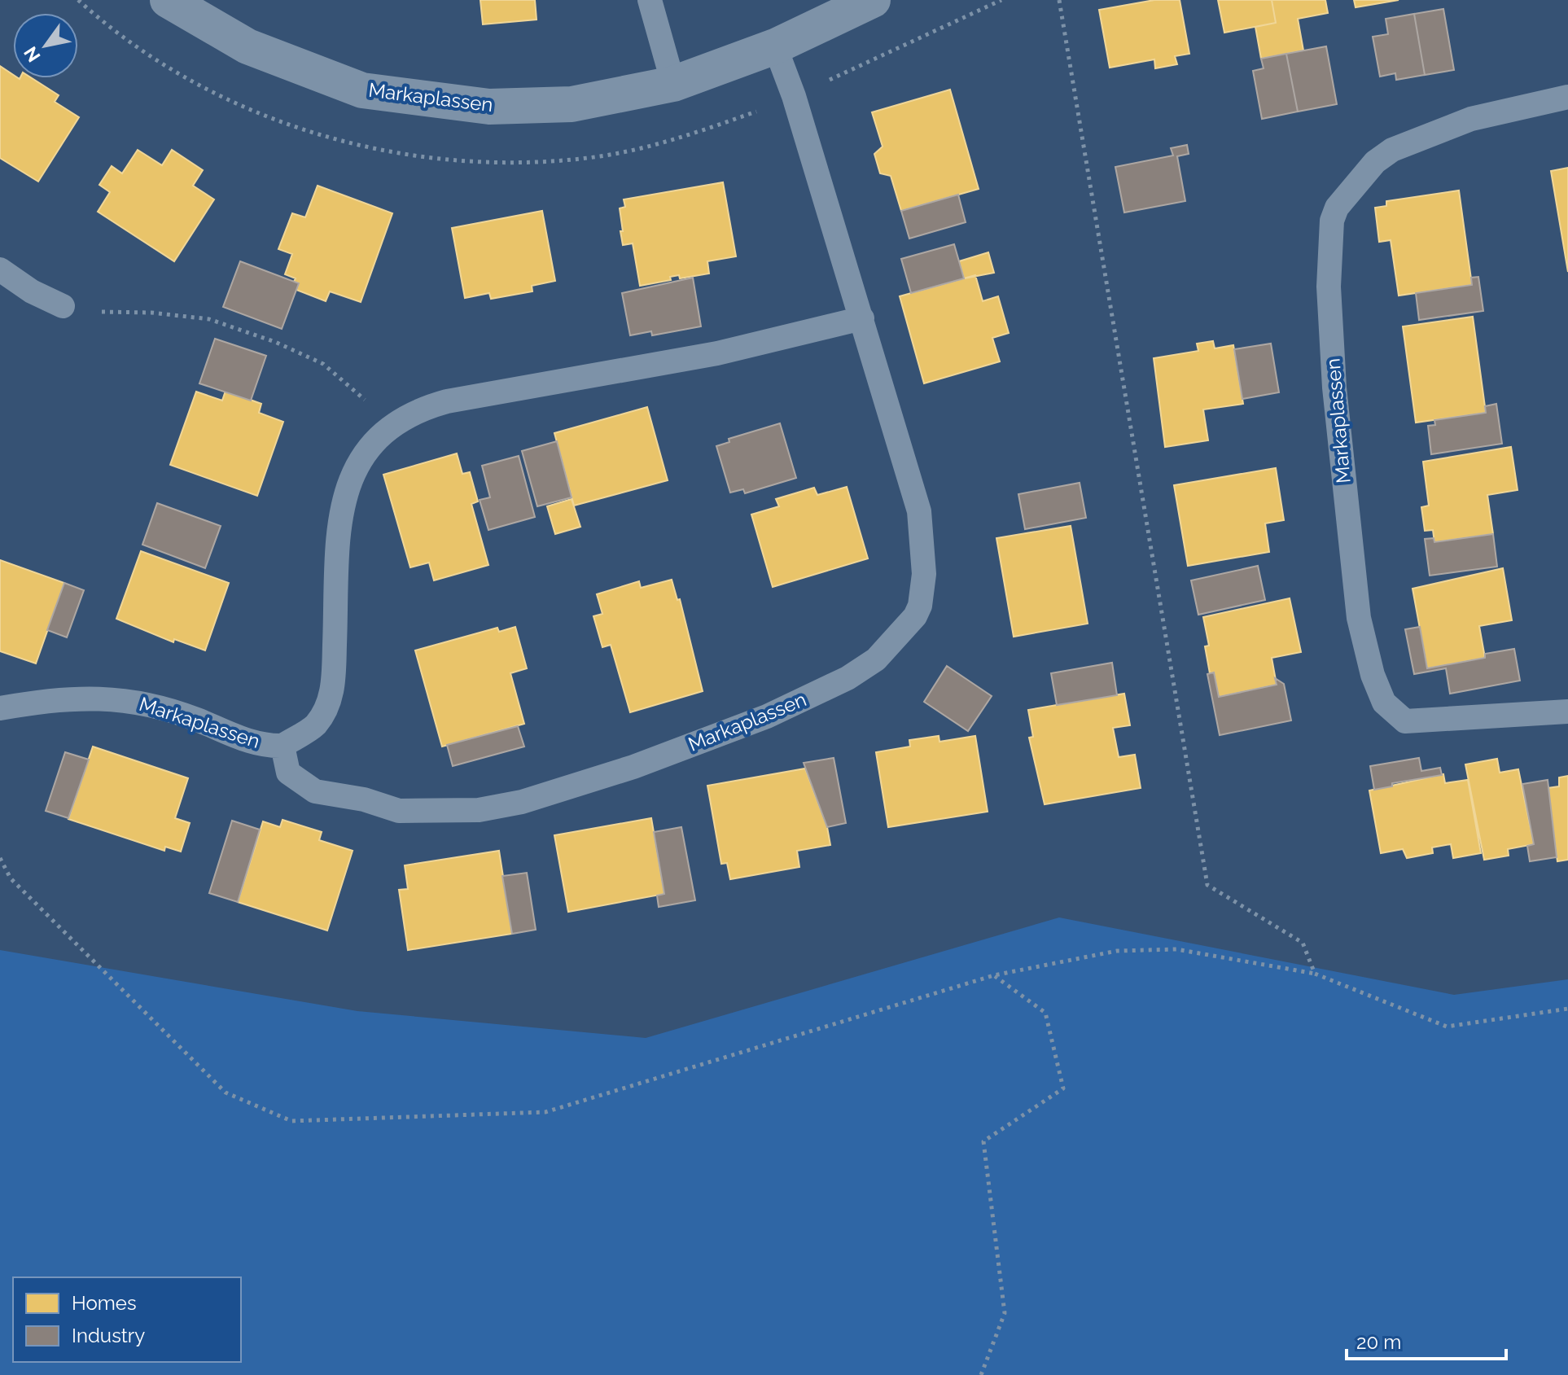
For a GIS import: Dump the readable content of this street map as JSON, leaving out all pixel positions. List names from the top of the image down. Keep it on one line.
{"streets":{"street":["Markaplassen"]},"legend":["Homes","Industry"],"scale_bar":"20 m","north":"bottom left"}
